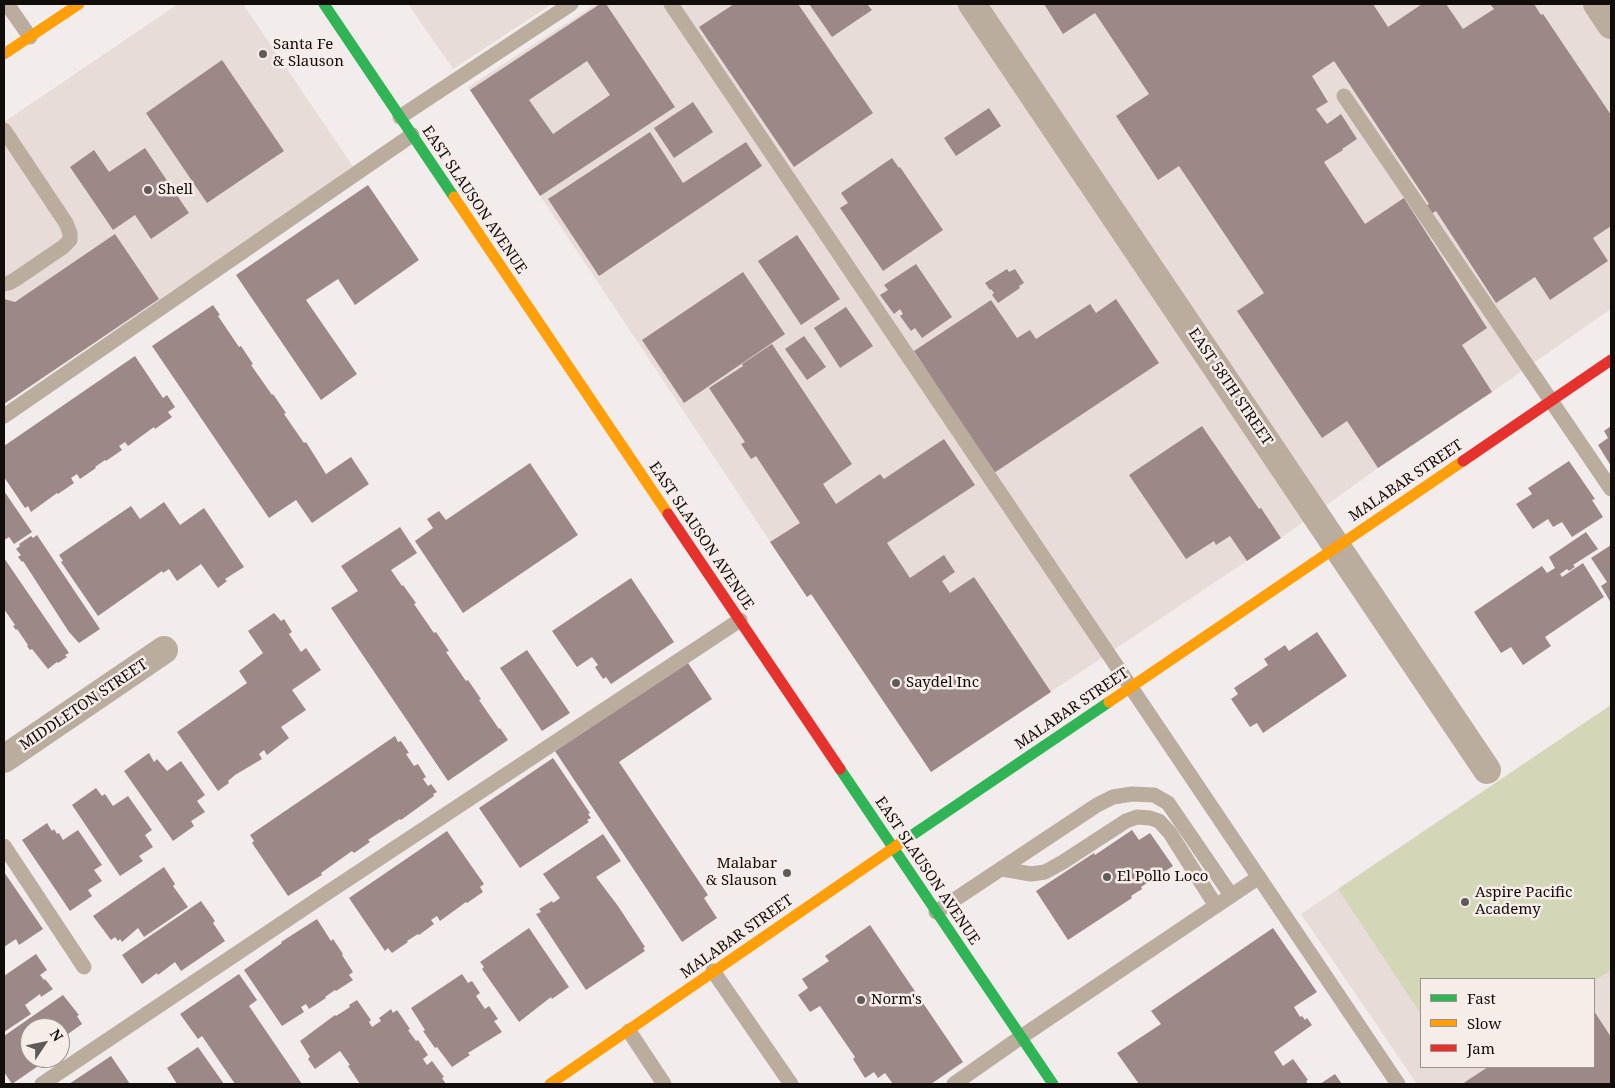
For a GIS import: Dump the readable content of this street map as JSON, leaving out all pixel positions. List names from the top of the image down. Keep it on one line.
{"streets":{"main road":["EAST SLAUSON AVENUE","MALABAR STREET"],"street":["EAST 58TH STREET","MIDDLETON STREET"]},"crossings":[["EAST SLAUSON AVENUE","MALABAR STREET"],["EAST 58TH STREET","MALABAR STREET"]],"places":["Santa Fe & Slauson","Shell","Saydel Inc","Malabar & Slauson","El Pollo Loco","Aspire Pacific Academy","Norm's"],"legend":["Fast","Slow","Jam"],"north":"top right"}
